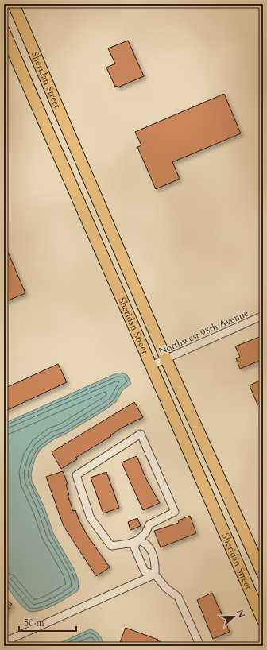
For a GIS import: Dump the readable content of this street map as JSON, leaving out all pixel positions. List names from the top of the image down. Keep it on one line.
{"streets":{"main road":["Sheridan Street"],"street":["Northwest 98th Avenue"]},"crossings":[["Sheridan Street","Northwest 98th Avenue"]],"scale_bar":"50 m","north":"right"}
